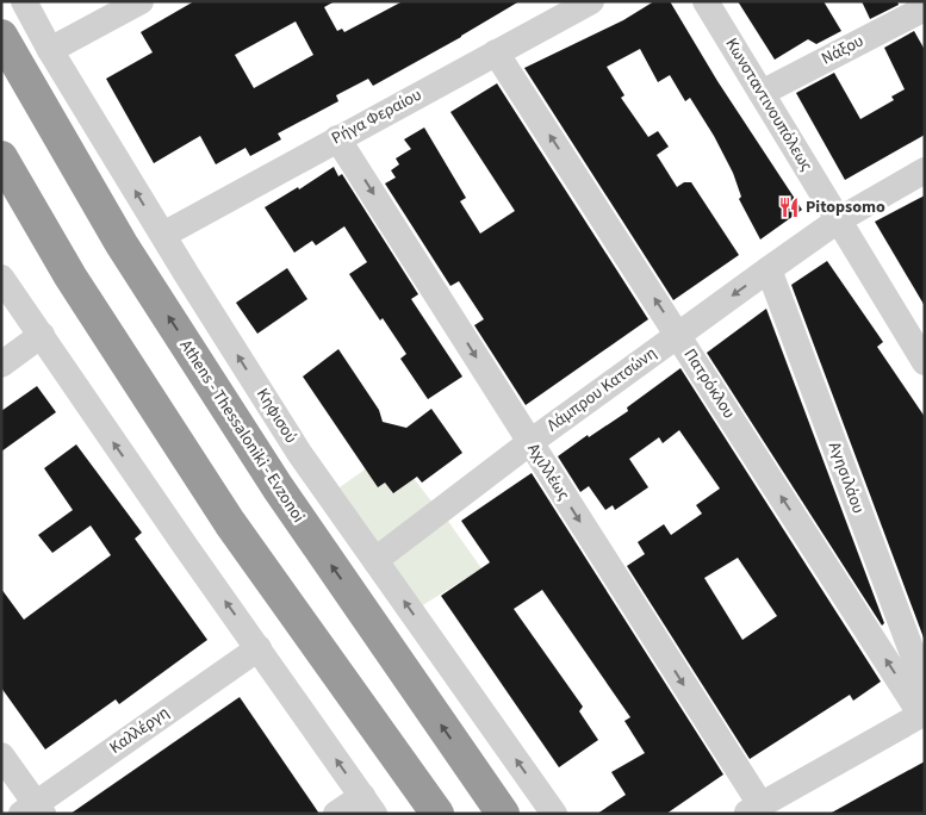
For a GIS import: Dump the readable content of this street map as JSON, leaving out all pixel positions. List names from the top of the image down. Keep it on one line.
{"streets":{"highway":["Athens - Thessaloniki - Evzonoi"],"street":["Νάξου","Κωνσταντινουπόλεως","Ρήγα Φεραίου","Πατρόκλου","Λάμπρου Κατσώνη","Κηφισού","Αχιλλέως","Αγησιλάου","Καλλέργη"]},"crossings":[["Νάξου","Κωνσταντινουπόλεως"],["Κωνσταντινουπόλεως","Λάμπρου Κατσώνη"],["Ρήγα Φεραίου","Πατρόκλου"],["Ρήγα Φεραίου","Κηφισού"],["Ρήγα Φεραίου","Αχιλλέως"],["Πατρόκλου","Λάμπρου Κατσώνη"],["Λάμπρου Κατσώνη","Κηφισού"],["Λάμπρου Κατσώνη","Αχιλλέως"],["Λάμπρου Κατσώνη","Αγησιλάου"]],"one_way":["Πατρόκλου","Αχιλλέως"],"places":{"restaurant":["Pitopsomo"]}}
